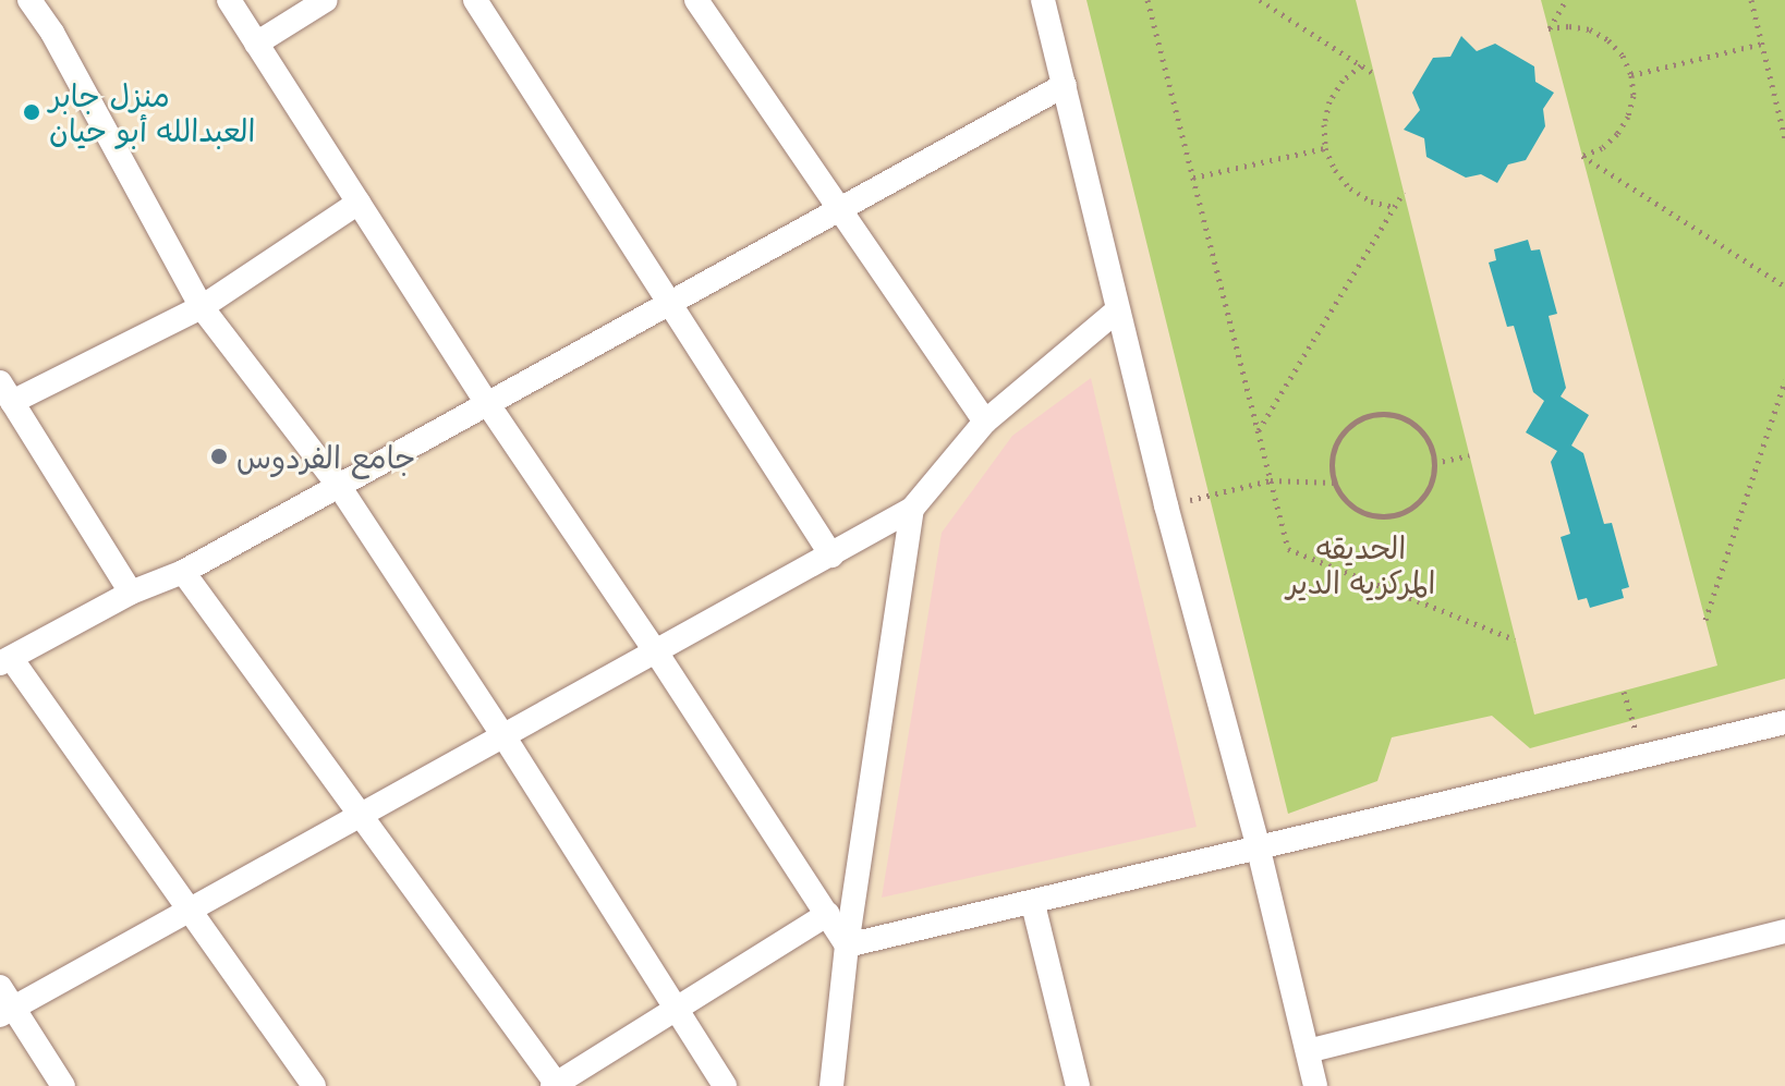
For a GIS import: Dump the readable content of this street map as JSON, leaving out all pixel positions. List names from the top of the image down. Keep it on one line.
{"parks":["الحديقه المركزيه الدير"],"places":["منزل جابر العبدالله أبو حيان","جامع الفردوس"]}
